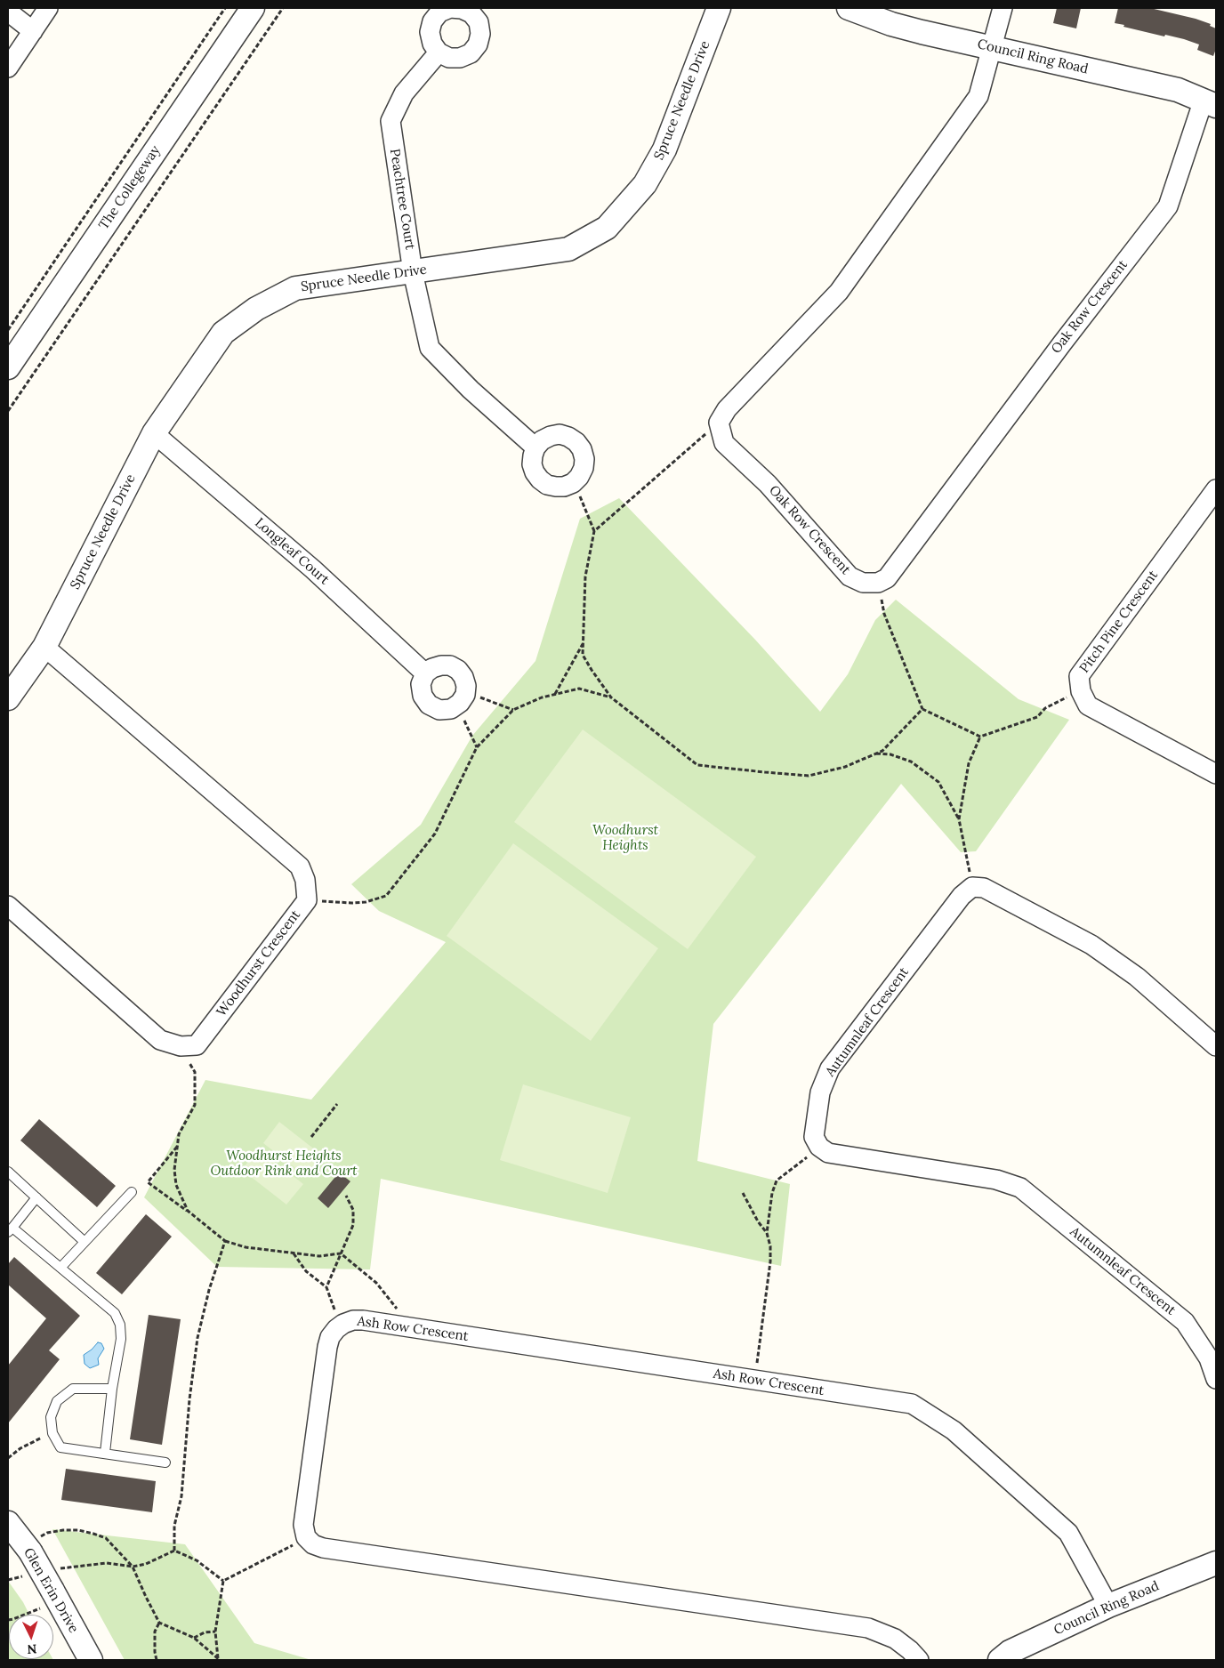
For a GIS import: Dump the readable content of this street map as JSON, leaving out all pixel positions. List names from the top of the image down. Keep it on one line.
{"streets":{"street":["Council Ring Road","Spruce Needle Drive","The Collegeway","Peachtree Court","Oak Row Crescent","Longleaf Court","Pitch Pine Crescent","Woodhurst Crescent","Autumnleaf Crescent","Ash Row Crescent","Glen Erin Drive"]},"crossings":[["Council Ring Road","Oak Row Crescent"],["Council Ring Road","Ash Row Crescent"],["Spruce Needle Drive","Peachtree Court"],["Spruce Needle Drive","Longleaf Court"],["Spruce Needle Drive","Woodhurst Crescent"]],"parks":["Woodhurst Heights","Woodhurst Heights Outdoor Rink and Court"],"north":"bottom"}
